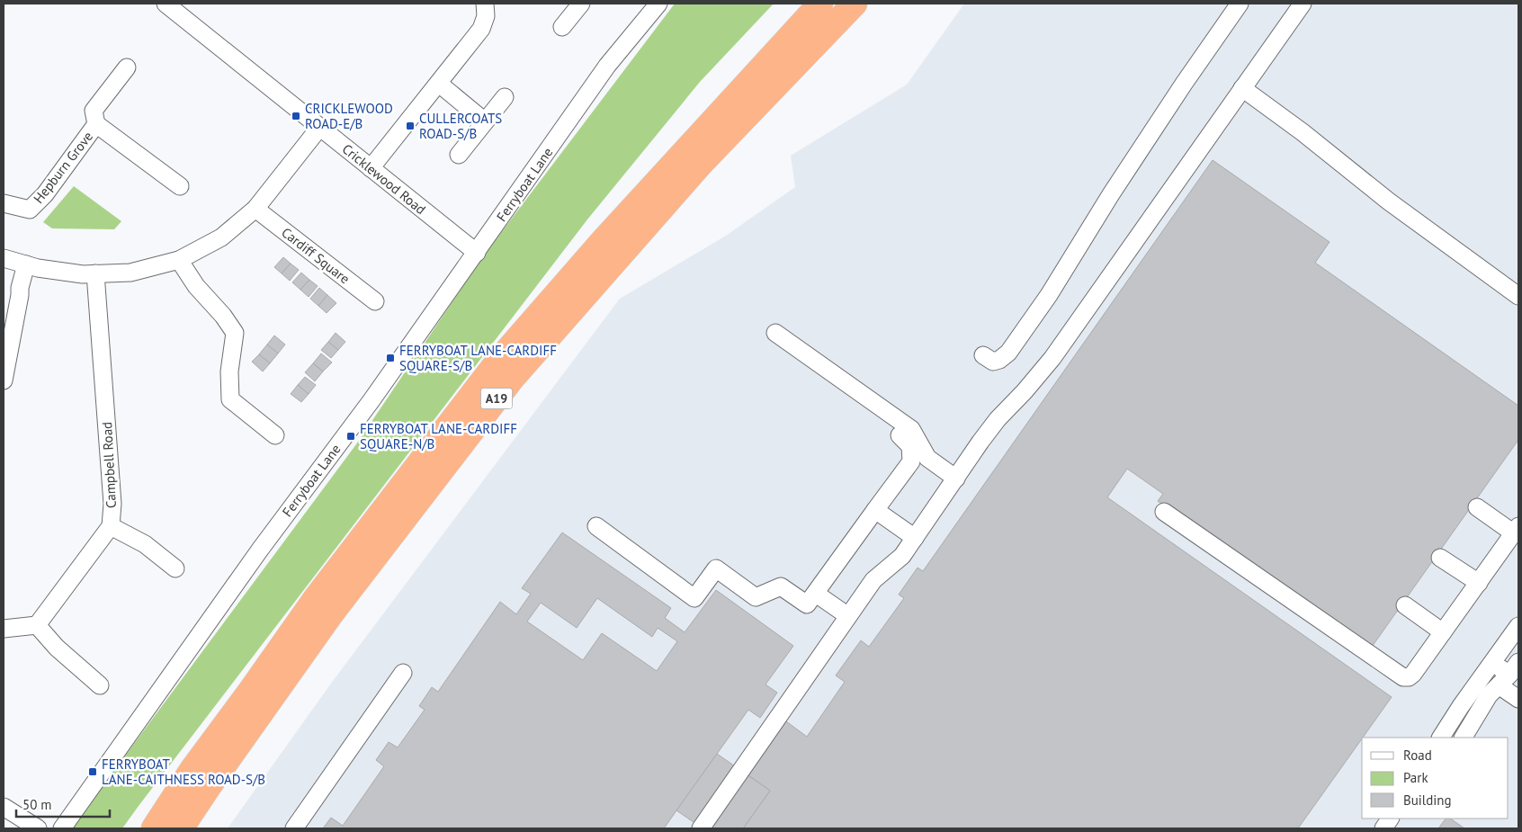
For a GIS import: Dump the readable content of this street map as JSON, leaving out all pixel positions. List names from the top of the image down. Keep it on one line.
{"streets":{"highway":["A19"],"street":["Hepburn Grove","Cricklewood Road","Ferryboat Lane","Cardiff Square","Campbell Road"]},"crossings":[["Cricklewood Road","Ferryboat Lane"]],"places":{"transit":["CRICKLEWOOD ROAD-E/B","CULLERCOATS ROAD-S/B","FERRYBOAT LANE-CARDIFF SQUARE-S/B","FERRYBOAT LANE-CARDIFF SQUARE-N/B","FERRYBOAT LANE-CAITHNESS ROAD-S/B"]},"legend":["Road","Park","Building"],"scale_bar":"50 m"}
